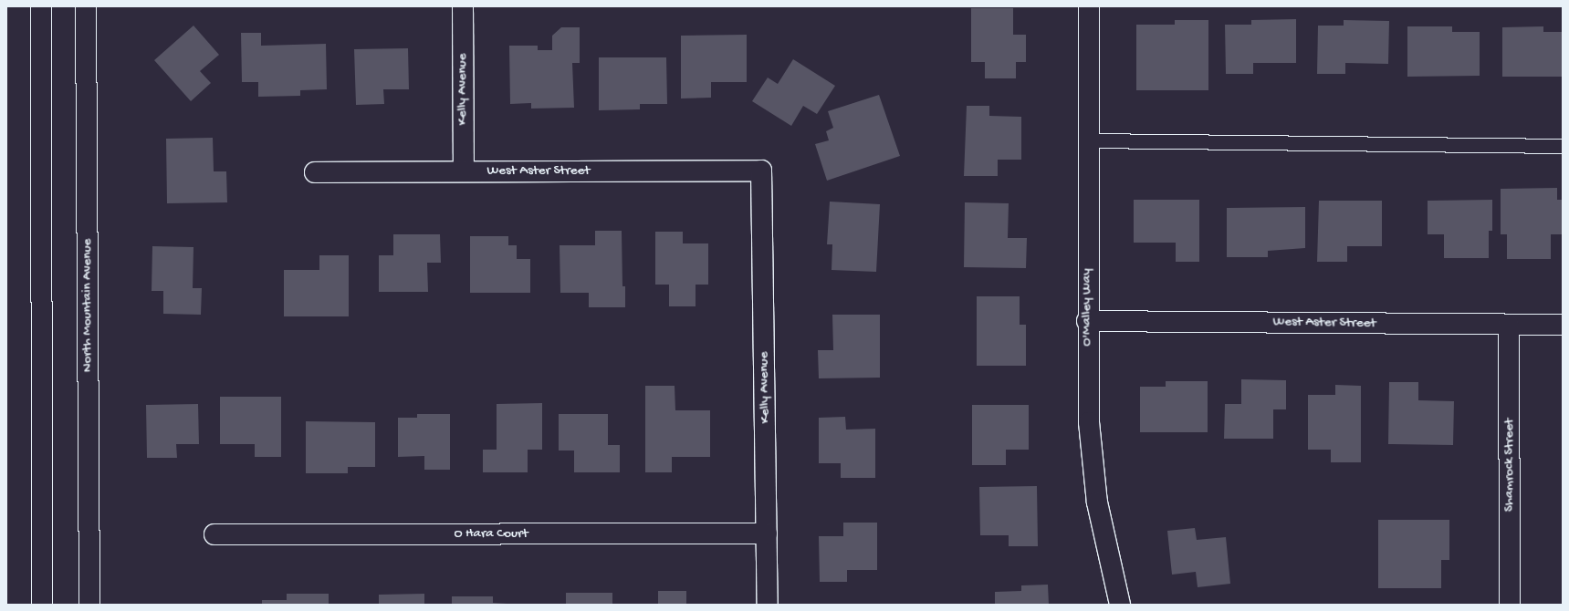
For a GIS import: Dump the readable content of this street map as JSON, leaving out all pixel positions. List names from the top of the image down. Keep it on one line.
{"streets":{"street":["Kelly Avenue","West Aster Street","North Mountain Avenue","O'Malley Way","Shamrock Street","O Hara Court"]},"crossings":[["Kelly Avenue","West Aster Street"],["Kelly Avenue","O Hara Court"],["West Aster Street","O'Malley Way"],["West Aster Street","Shamrock Street"]]}
